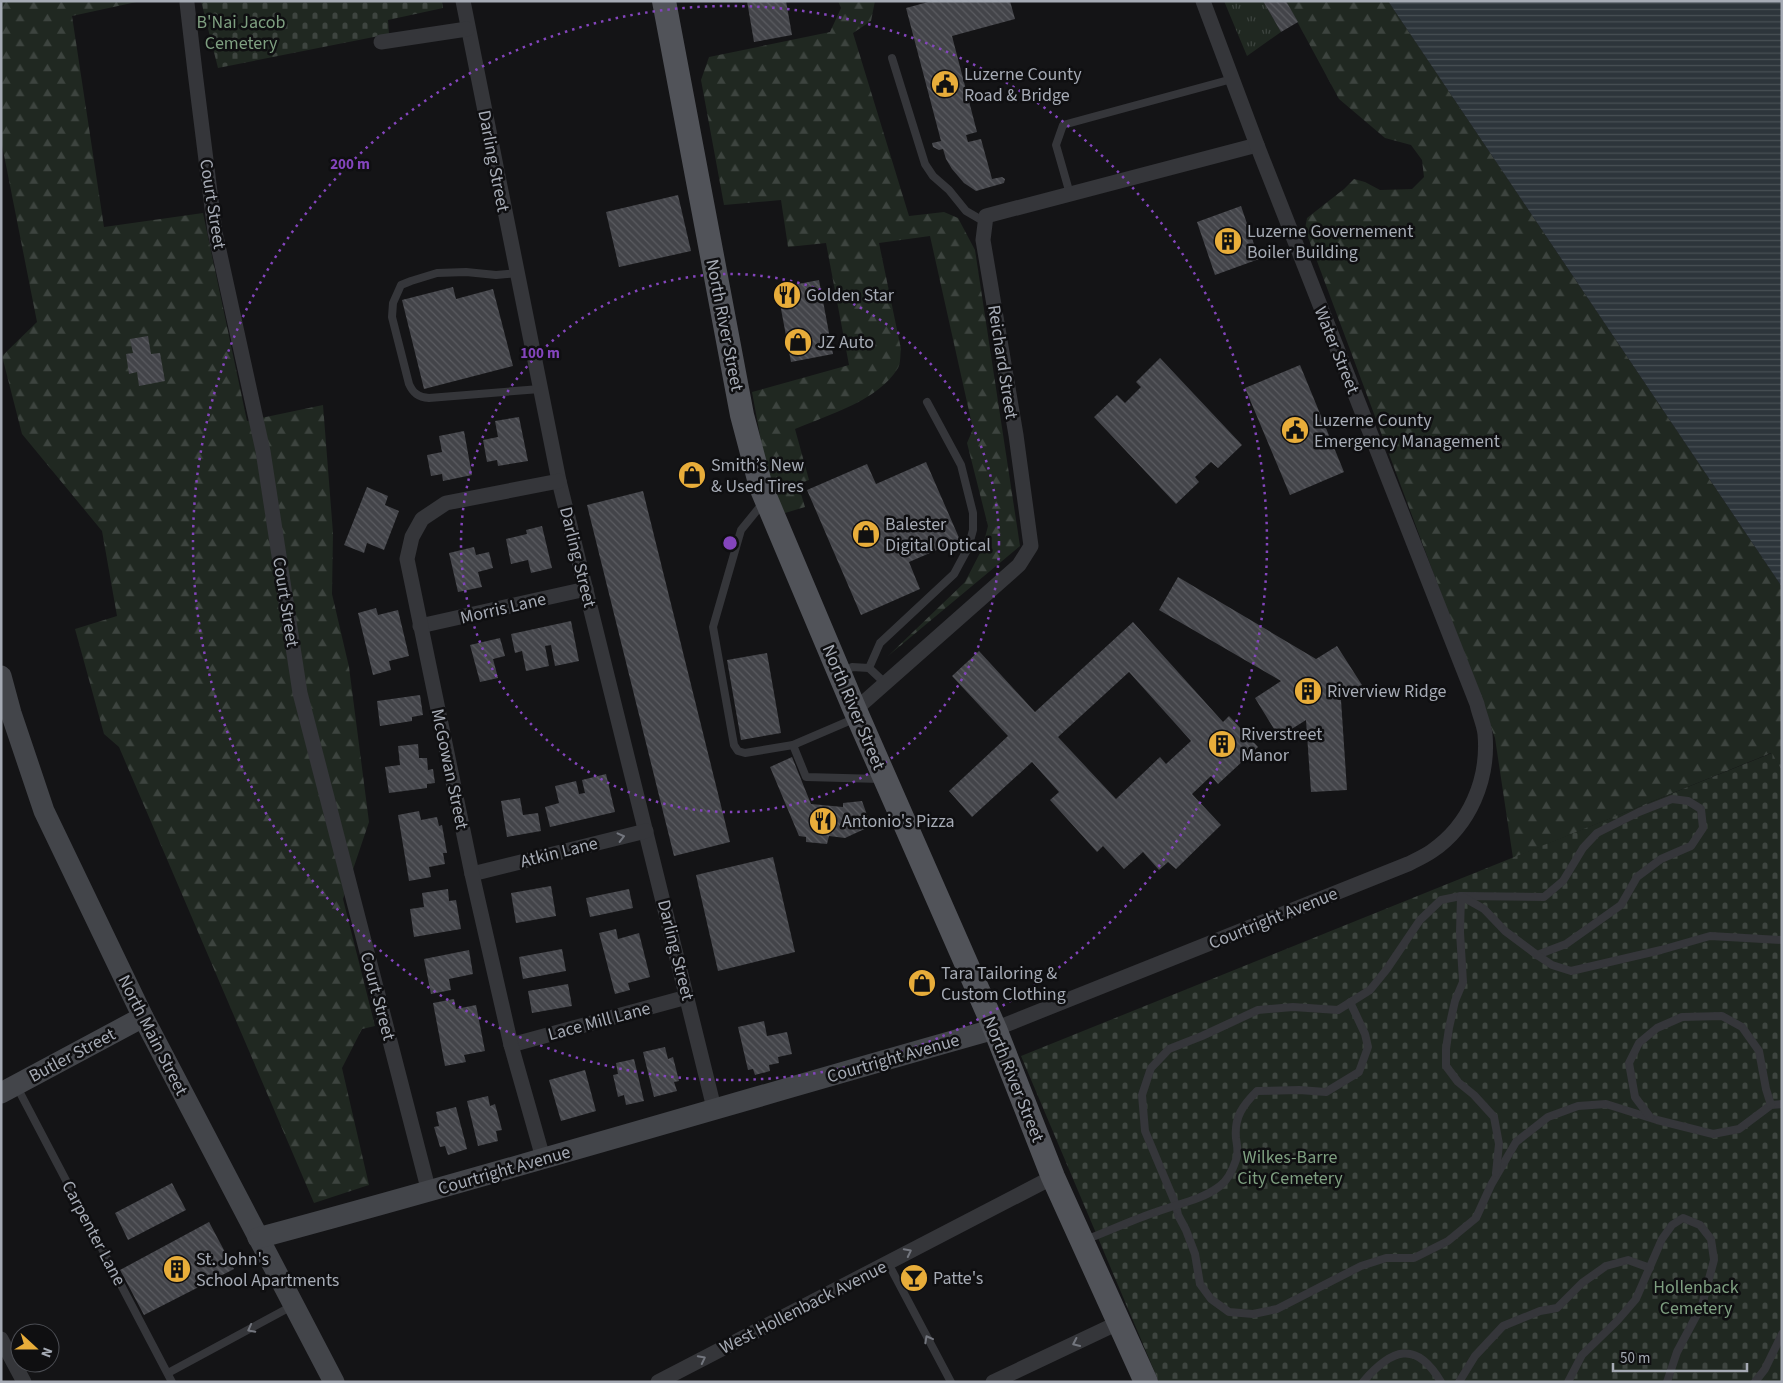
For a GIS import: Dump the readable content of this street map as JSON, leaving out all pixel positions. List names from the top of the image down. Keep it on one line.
{"streets":{"main road":["North River Street","Courtright Avenue","North Main Street","Butler Street"],"street":["Darling Street","Court Street","Water Street","Reichard Street","Morris Lane","McGowan Street","Atkin Lane","Lace Mill Lane","West Hollenback Avenue"],"lane":["Carpenter Lane"]},"crossings":[["Darling Street","Morris Lane"],["Darling Street","McGowan Street"],["Darling Street","Atkin Lane"],["Darling Street","Courtright Avenue"],["Darling Street","Lace Mill Lane"],["Court Street","Courtright Avenue"],["North River Street","Reichard Street"],["North River Street","Courtright Avenue"],["North River Street","West Hollenback Avenue"],["Water Street","Courtright Avenue"],["Morris Lane","McGowan Street"],["McGowan Street","Atkin Lane"],["McGowan Street","Courtright Avenue"],["McGowan Street","Lace Mill Lane"],["Courtright Avenue","North Main Street"],["North Main Street","Butler Street"],["Butler Street","Carpenter Lane"]],"one_way":["Atkin Lane","West Hollenback Avenue"],"parks":["B'Nai Jacob Cemetery","Wilkes-Barre City Cemetery","Hollenback Cemetery"],"places":{"public building":["Luzerne County Road & Bridge","Luzerne County Emergency Management"],"building":["Luzerne Governement Boiler Building","Riverview Ridge","Riverstreet Manor","St. John's School Apartments"],"restaurant":["Golden Star","Antonio's Pizza"],"shop":["JZ Auto","Smith’s New & Used Tires","Balester Digital Optical","Tara Tailoring & Custom Clothing"],"bar":["Patte's"]},"scale_bar":"50 m","north":"right","rings":["200 m","100 m"]}
